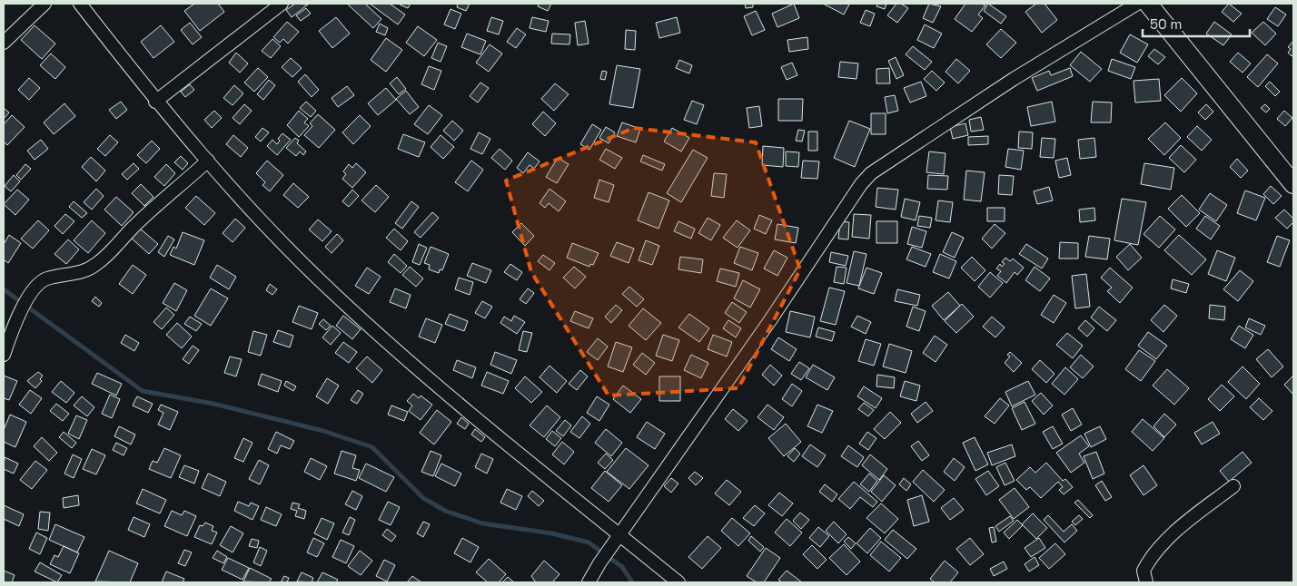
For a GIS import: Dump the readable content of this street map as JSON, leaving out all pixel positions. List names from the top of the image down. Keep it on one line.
{"scale_bar":"50 m"}
